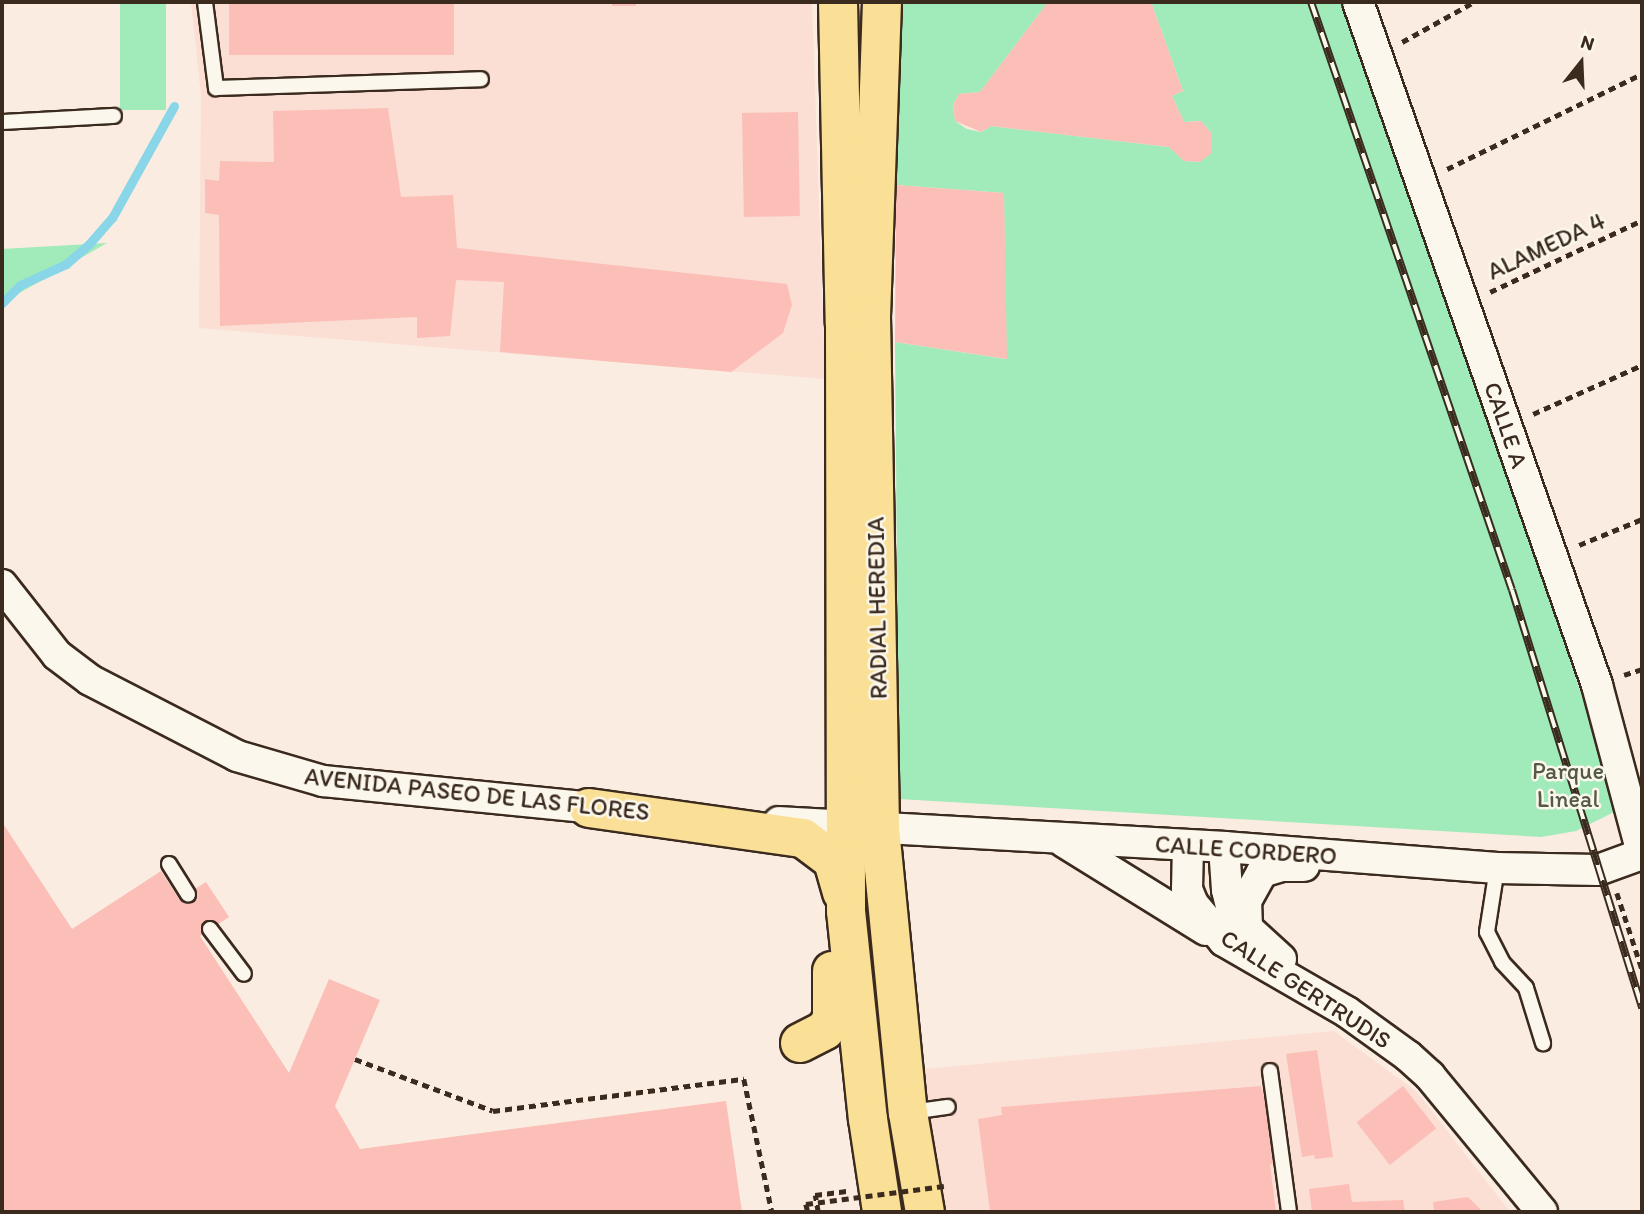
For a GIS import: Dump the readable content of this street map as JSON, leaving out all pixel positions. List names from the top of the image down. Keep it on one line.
{"streets":{"main road":["RADIAL HEREDIA"],"street":["CALLE A","AVENIDA PASEO DE LAS FLORES","CALLE CORDERO","CALLE GERTRUDIS"],"path":["ALAMEDA 4"]},"crossings":[["ALAMEDA 4","CALLE A"],["CALLE A","CALLE CORDERO"],["RADIAL HEREDIA","AVENIDA PASEO DE LAS FLORES"],["RADIAL HEREDIA","CALLE CORDERO"],["AVENIDA PASEO DE LAS FLORES","CALLE CORDERO"],["CALLE CORDERO","CALLE GERTRUDIS"]],"parks":["Parque Lineal"],"north":"top"}
